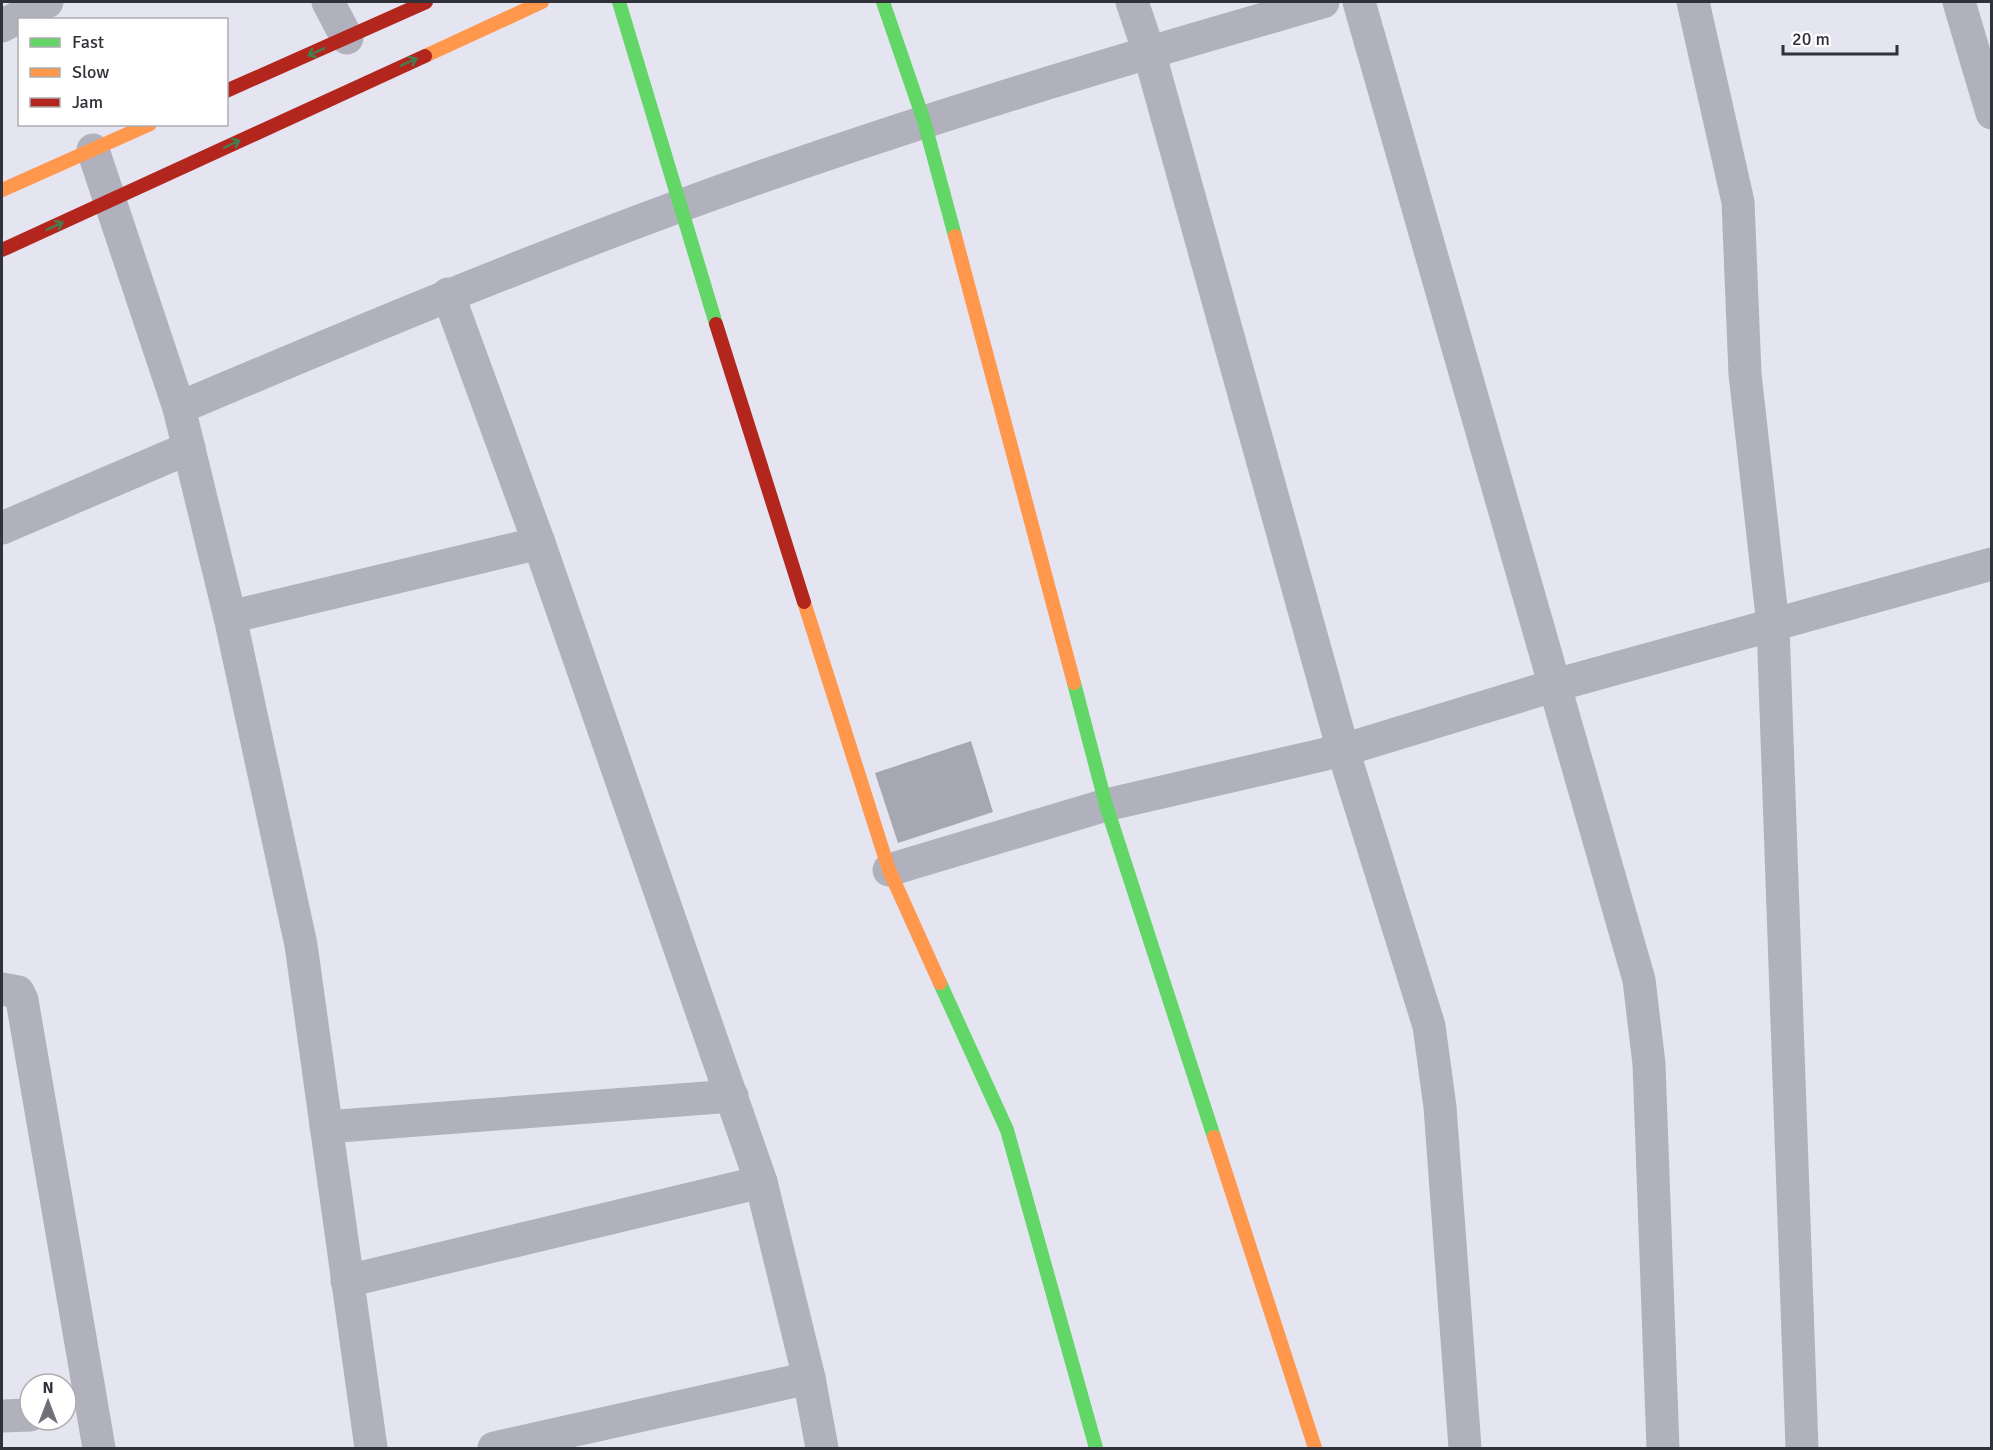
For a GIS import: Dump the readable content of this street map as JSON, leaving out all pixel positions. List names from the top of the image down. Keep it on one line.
{"legend":["Fast","Slow","Jam"],"scale_bar":"20 m","north":"top"}
